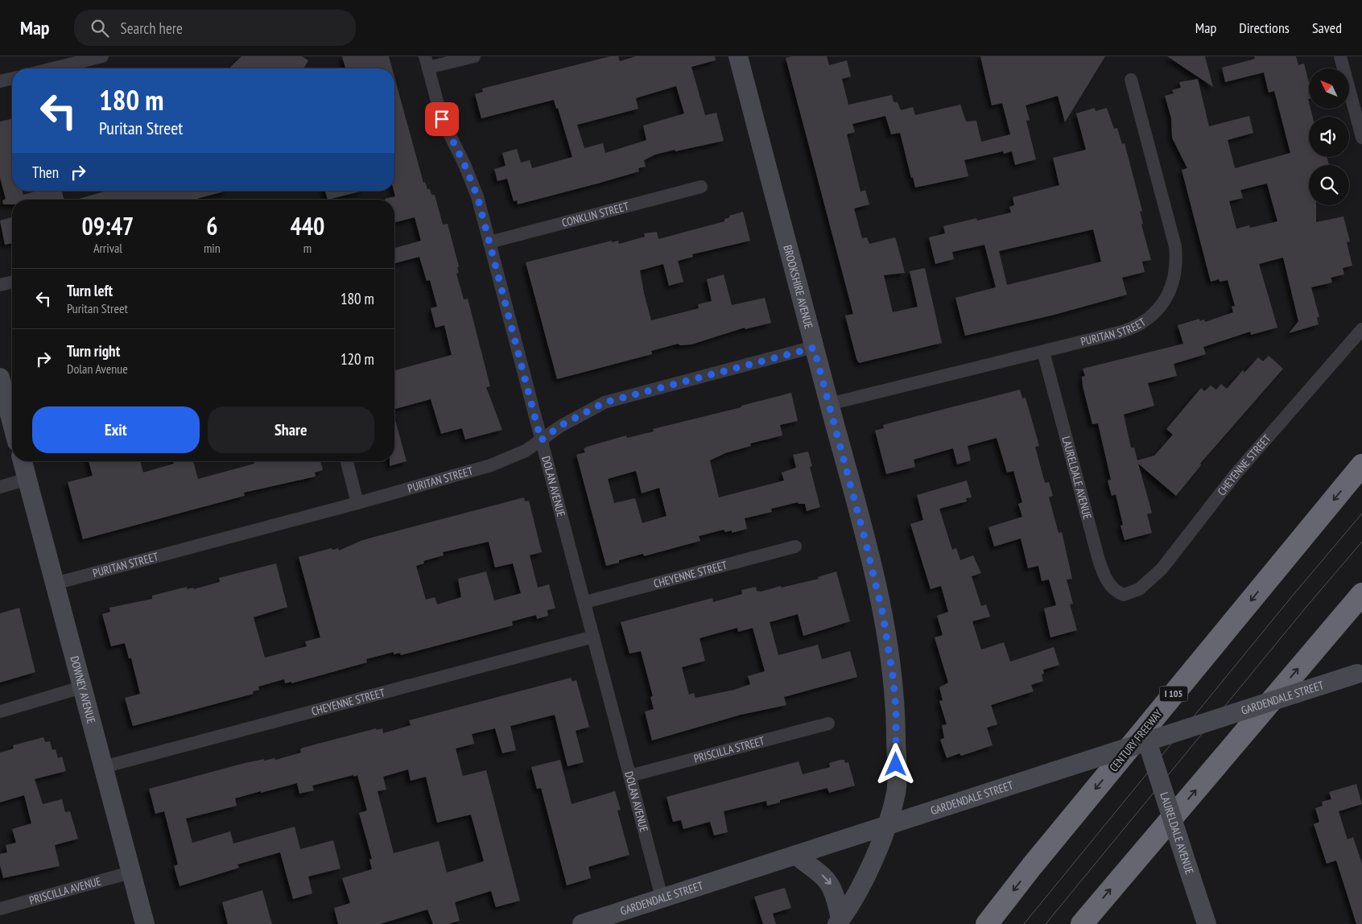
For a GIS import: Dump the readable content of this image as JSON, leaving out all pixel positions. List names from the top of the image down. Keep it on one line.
{"streets":{"highway":["I 105","CENTURY FREEWAY"],"street":["CONKLIN STREET","BROOKSHIRE AVENUE","PURITAN STREET","CHEYENNE STREET","LAURELDALE AVENUE","DOLAN AVENUE","DOWNEY AVENUE","GARDENDALE STREET","PRISCILLA STREET","PRISCILLA AVENUE"]},"crossings":[["CONKLIN STREET","DOLAN AVENUE"],["BROOKSHIRE AVENUE","PURITAN STREET"],["BROOKSHIRE AVENUE","GARDENDALE STREET"],["PURITAN STREET","LAURELDALE AVENUE"],["PURITAN STREET","DOLAN AVENUE"],["PURITAN STREET","DOWNEY AVENUE"],["CHEYENNE STREET","LAURELDALE AVENUE"],["CHEYENNE STREET","DOLAN AVENUE"],["CHEYENNE STREET","DOWNEY AVENUE"],["LAURELDALE AVENUE","GARDENDALE STREET"],["DOLAN AVENUE","GARDENDALE STREET"],["DOLAN AVENUE","PRISCILLA STREET"],["DOWNEY AVENUE","PRISCILLA AVENUE"]],"north":"top left","page":{"header":"Map","search":"Search here","nav":["Map","Directions","Saved"],"turn":["180 m","Puritan Street"],"then":"Then","eta":["09:47","Arrival","6","min","440","m"],"list":[{"name":"Turn left","note":"Puritan Street","value":"180 m"},{"name":"Turn right","note":"Dolan Avenue","value":"120 m"}],"buttons":["Exit","Share"]}}
